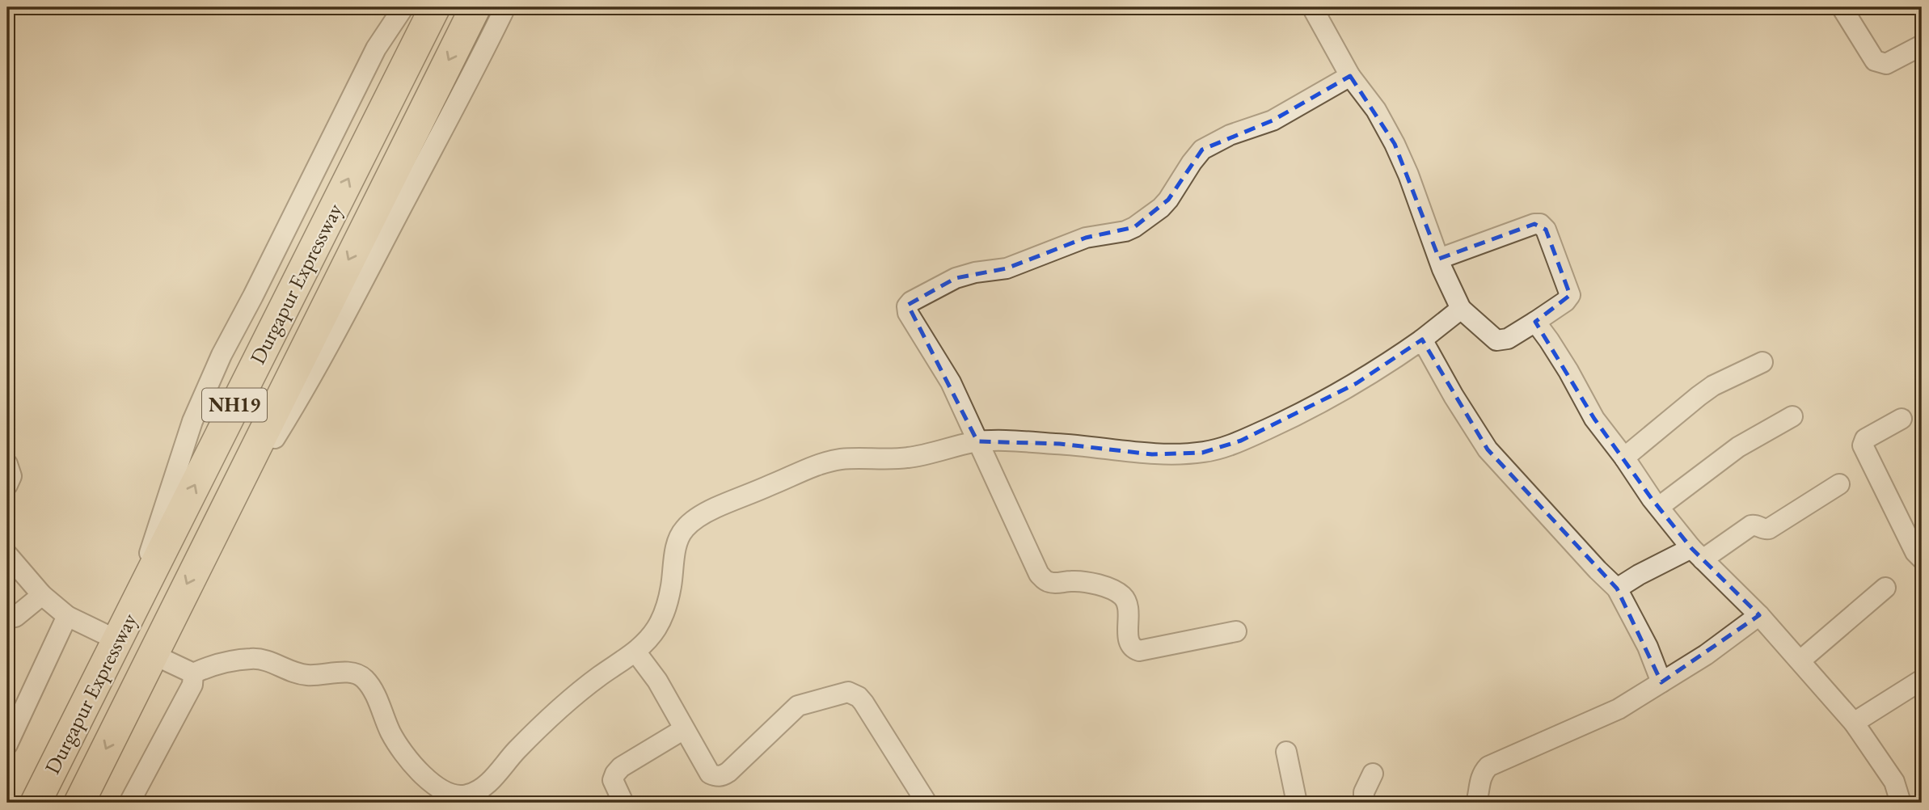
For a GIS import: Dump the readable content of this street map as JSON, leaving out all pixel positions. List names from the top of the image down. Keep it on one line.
{"streets":{"highway":["Durgapur Expressway","NH19"]}}
